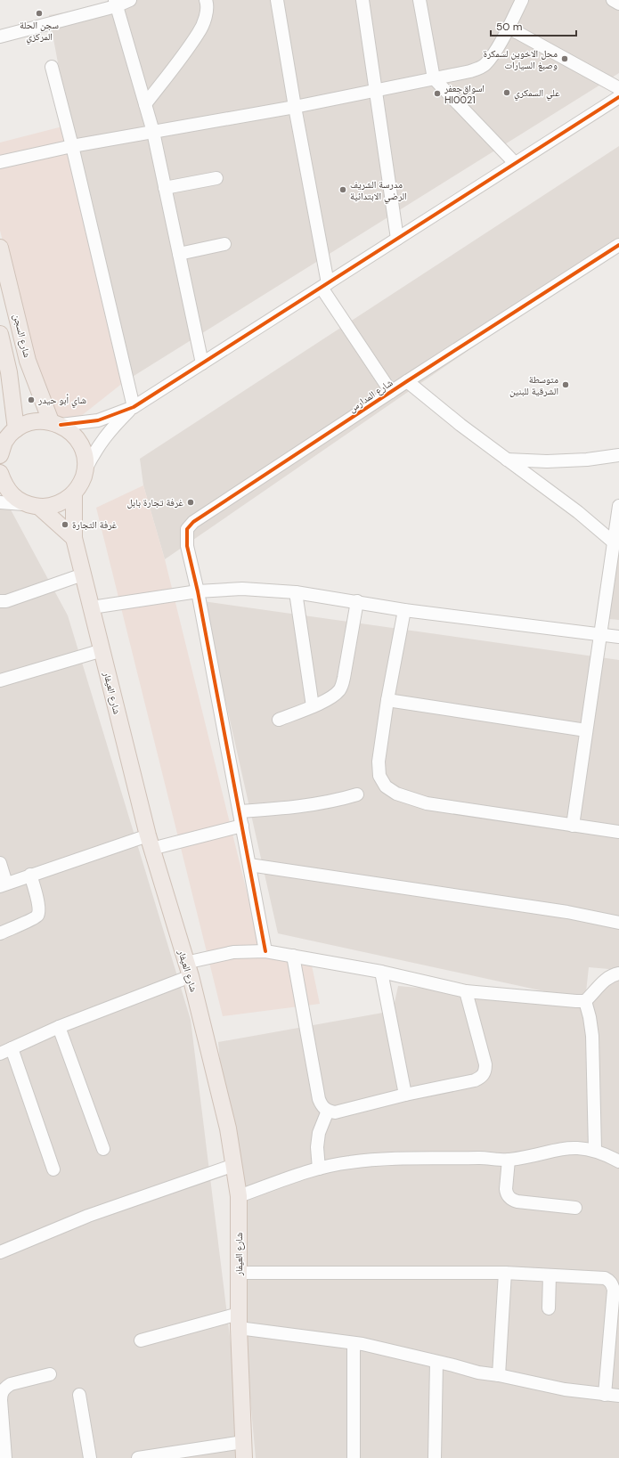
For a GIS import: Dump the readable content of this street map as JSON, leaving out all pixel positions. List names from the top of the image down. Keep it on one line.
{"streets":{"main road":["شارع السجن","شارع العيفار"],"street":["شارع المدارس"]},"places":["سجن الحلة المركزي","محل الاخوين لسمكرة وصبغ السيارات","علي السمكري","اسواق‌جعفر Hl0021","مدرسة الشريف الرضي الابتدائية","متوسطة الشرقية للبنين","شاي أبو حيدر","غرفة تجارة بابل","غرفة التجارة"],"scale_bar":"50 m"}
